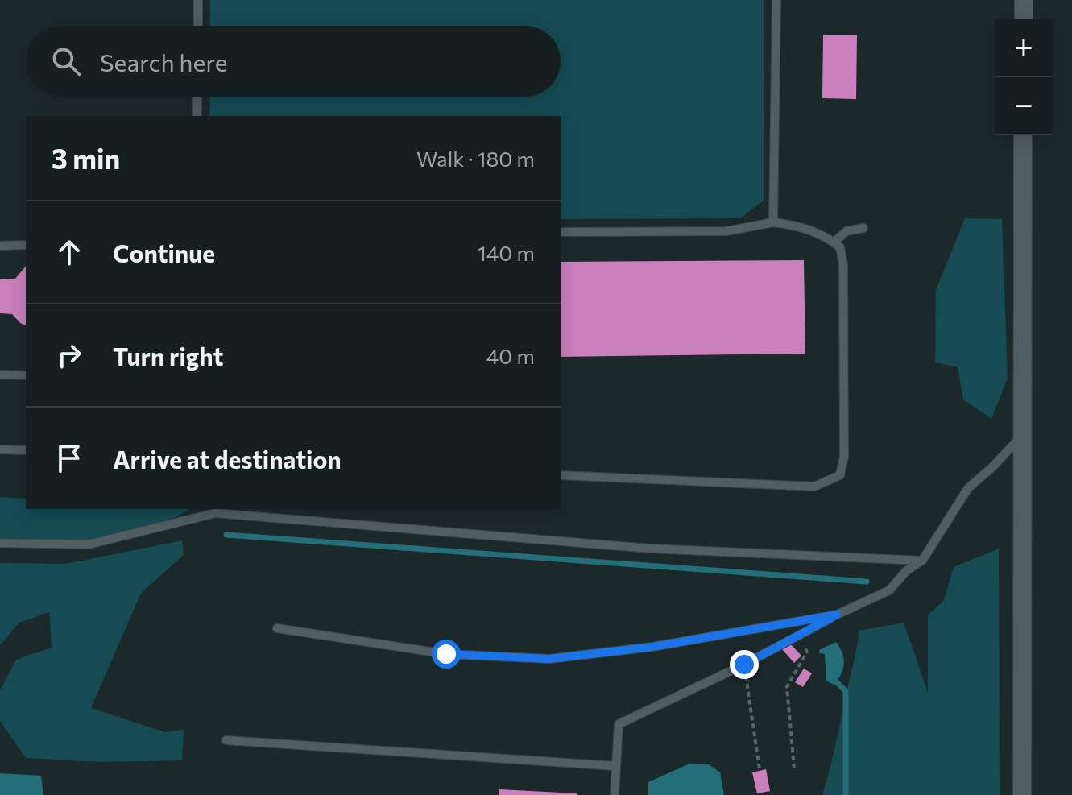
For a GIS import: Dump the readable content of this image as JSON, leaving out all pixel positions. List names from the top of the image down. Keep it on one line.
{"page":{"map_buttons":["+","−"],"search":"Search here","heading":["3 min","Walk · 180 m"],"list":[["Continue","140 m"],["Turn right","40 m"],"Arrive at destination"]}}
